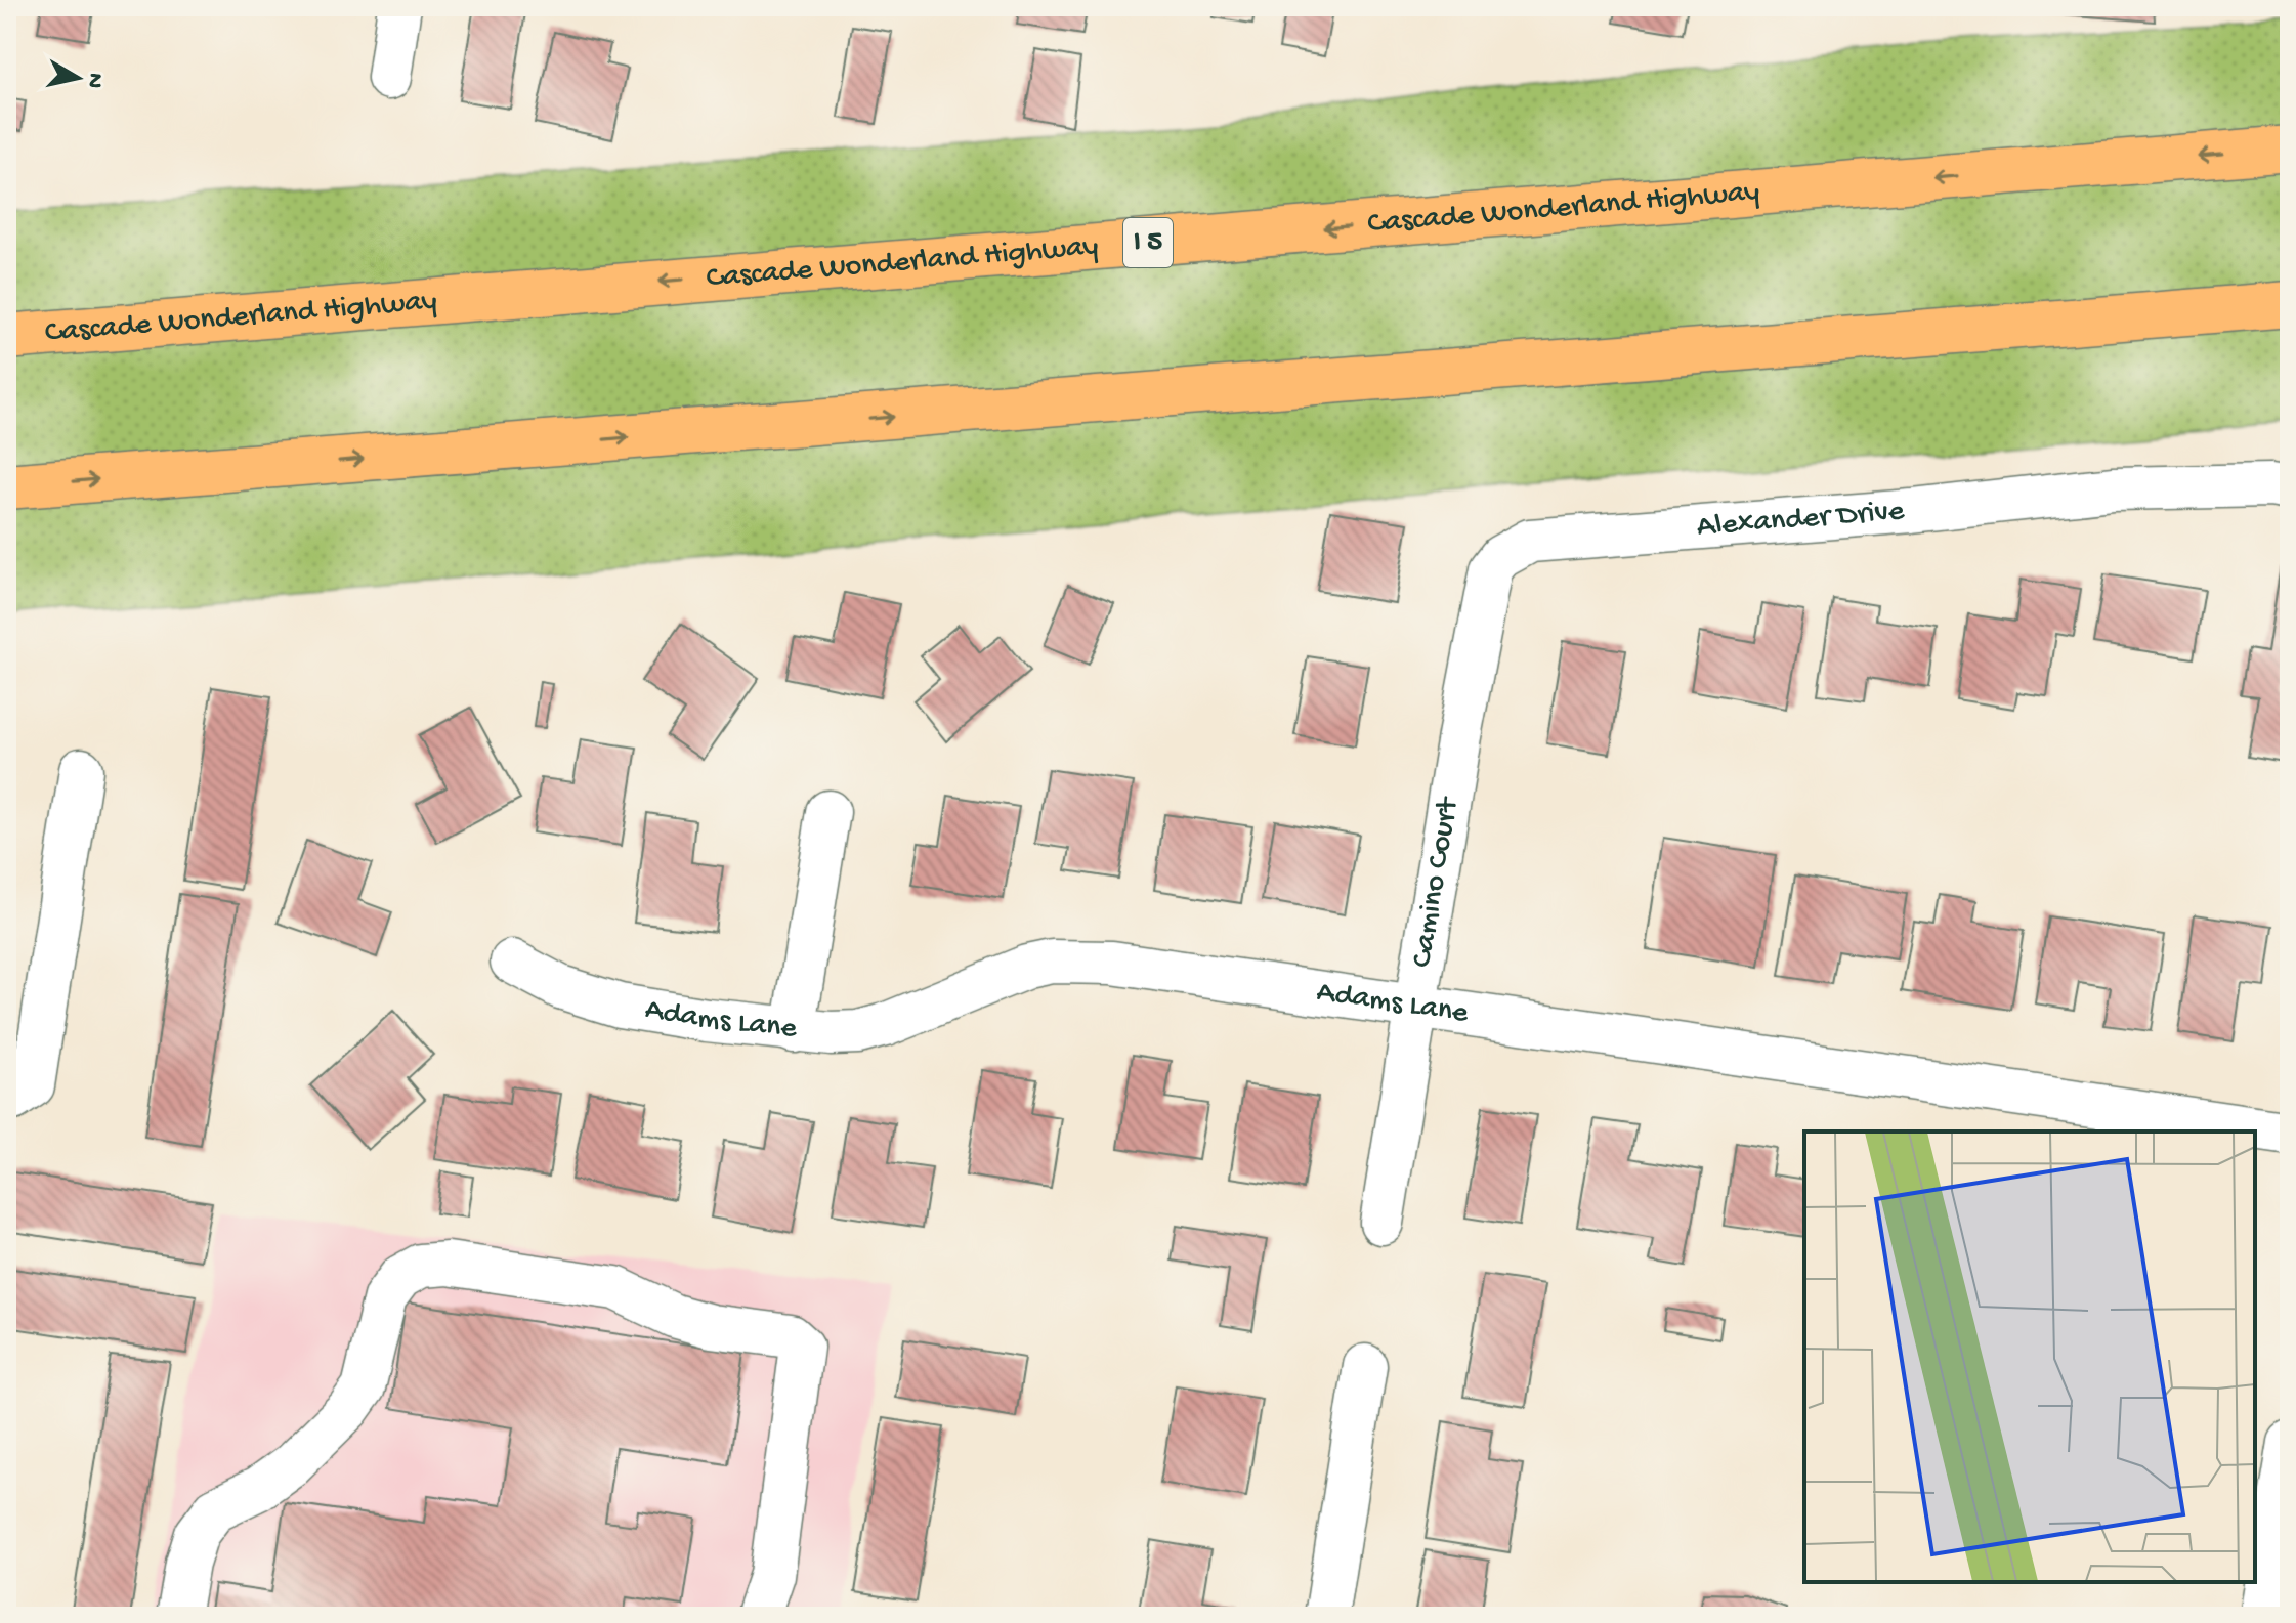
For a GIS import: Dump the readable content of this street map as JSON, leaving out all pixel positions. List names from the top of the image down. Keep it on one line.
{"streets":{"highway":["Cascade Wonderland Highway","I 5"],"street":["Alexander Drive","Camino Court","Adams Lane"]},"crossings":[["Alexander Drive","Camino Court"],["Camino Court","Adams Lane"]],"north":"right"}
